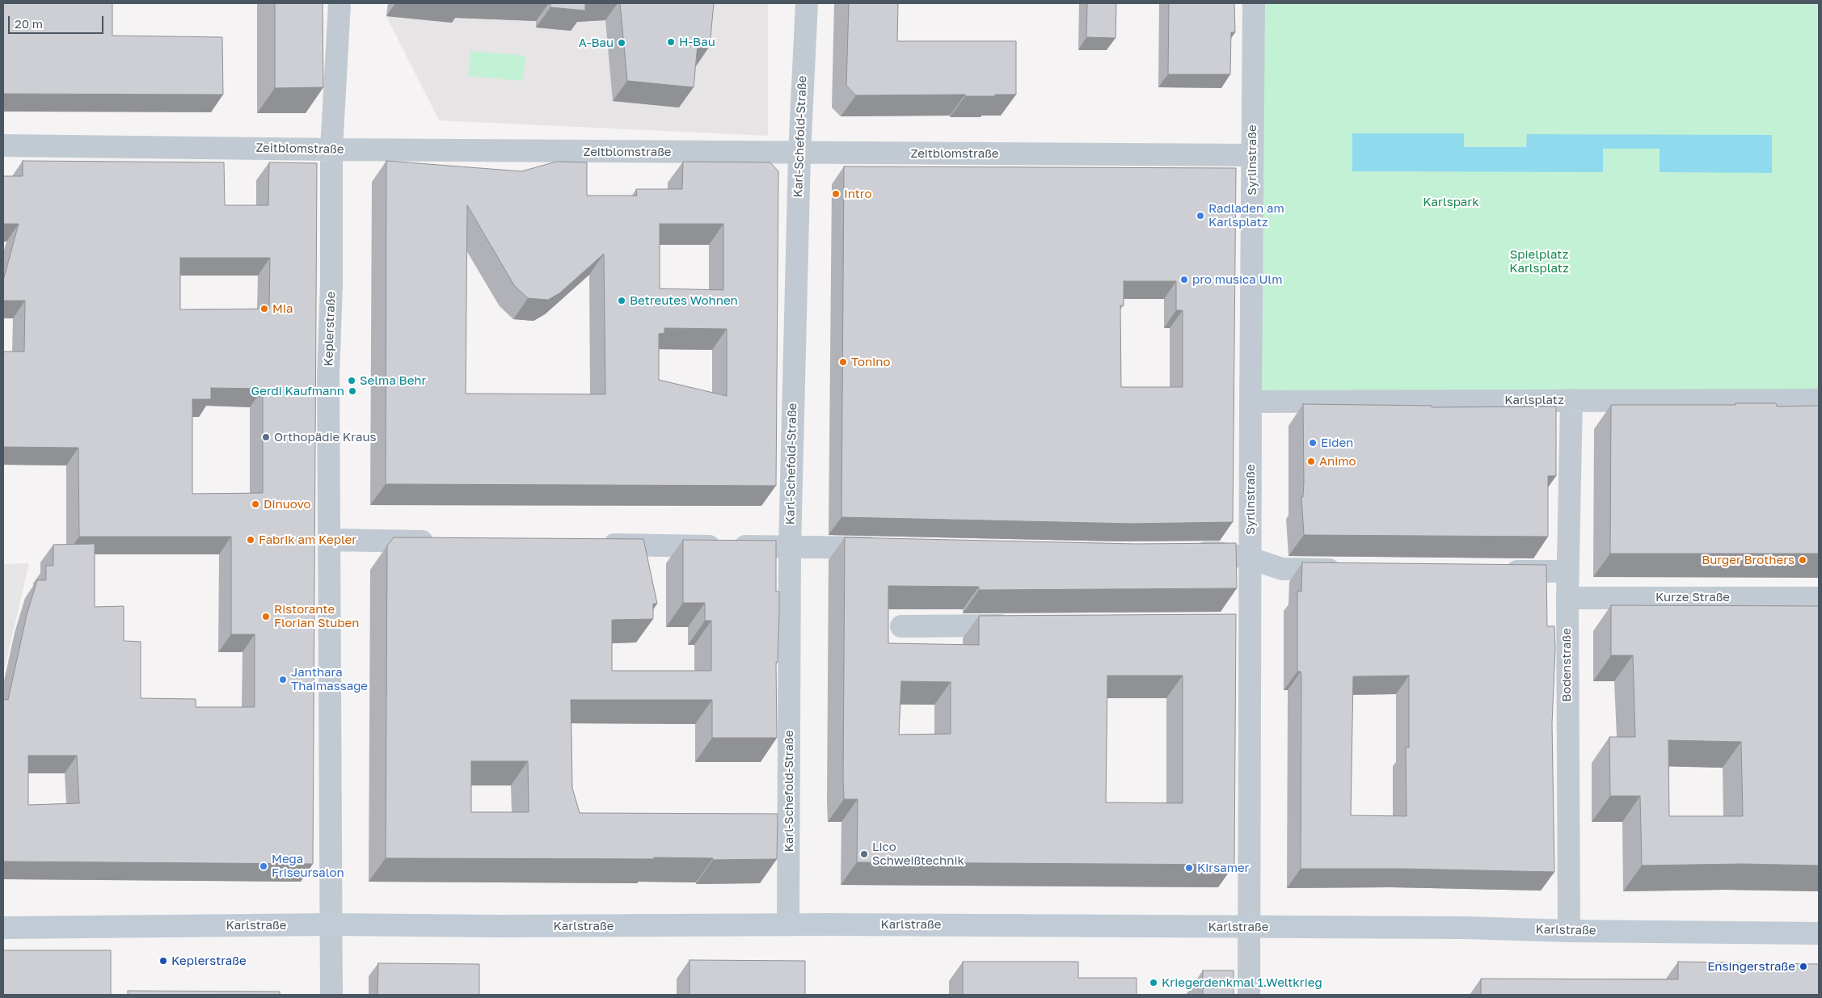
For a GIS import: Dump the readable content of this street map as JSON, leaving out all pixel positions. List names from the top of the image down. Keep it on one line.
{"streets":{"main road":["Karlstraße"],"street":["Karl-Schefold-Straße","Zeitblomstraße","Syrlinstraße","Keplerstraße","Karlsplatz","Kurze Straße","Bodenstraße"]},"crossings":[["Karl-Schefold-Straße","Zeitblomstraße"],["Karl-Schefold-Straße","Karlstraße"],["Zeitblomstraße","Syrlinstraße"],["Zeitblomstraße","Keplerstraße"],["Syrlinstraße","Karlsplatz"],["Syrlinstraße","Karlstraße"],["Keplerstraße","Karlstraße"],["Karlsplatz","Bodenstraße"],["Kurze Straße","Bodenstraße"],["Bodenstraße","Karlstraße"]],"parks":["Karlspark","Spielplatz Karlsplatz"],"places":["H-Bau","A-Bau","Intro","Radladen am Karlsplatz","pro musica Ulm","Betreutes Wohnen","Mia","Tonino","Selma Behr","Gerdi Kaufmann","Orthopädie Kraus","Eiden","Animo","Dinuovo","Fabrik am Kepler","Burger Brothers","Ristorante Florian Stuben","Janthara Thaimassage","Lico Schweißtechnik","Mega Friseursalon","Kirsamer","Keplerstraße","Ensingerstraße","Kriegerdenkmal 1.Weltkrieg"],"scale_bar":"20 m"}
